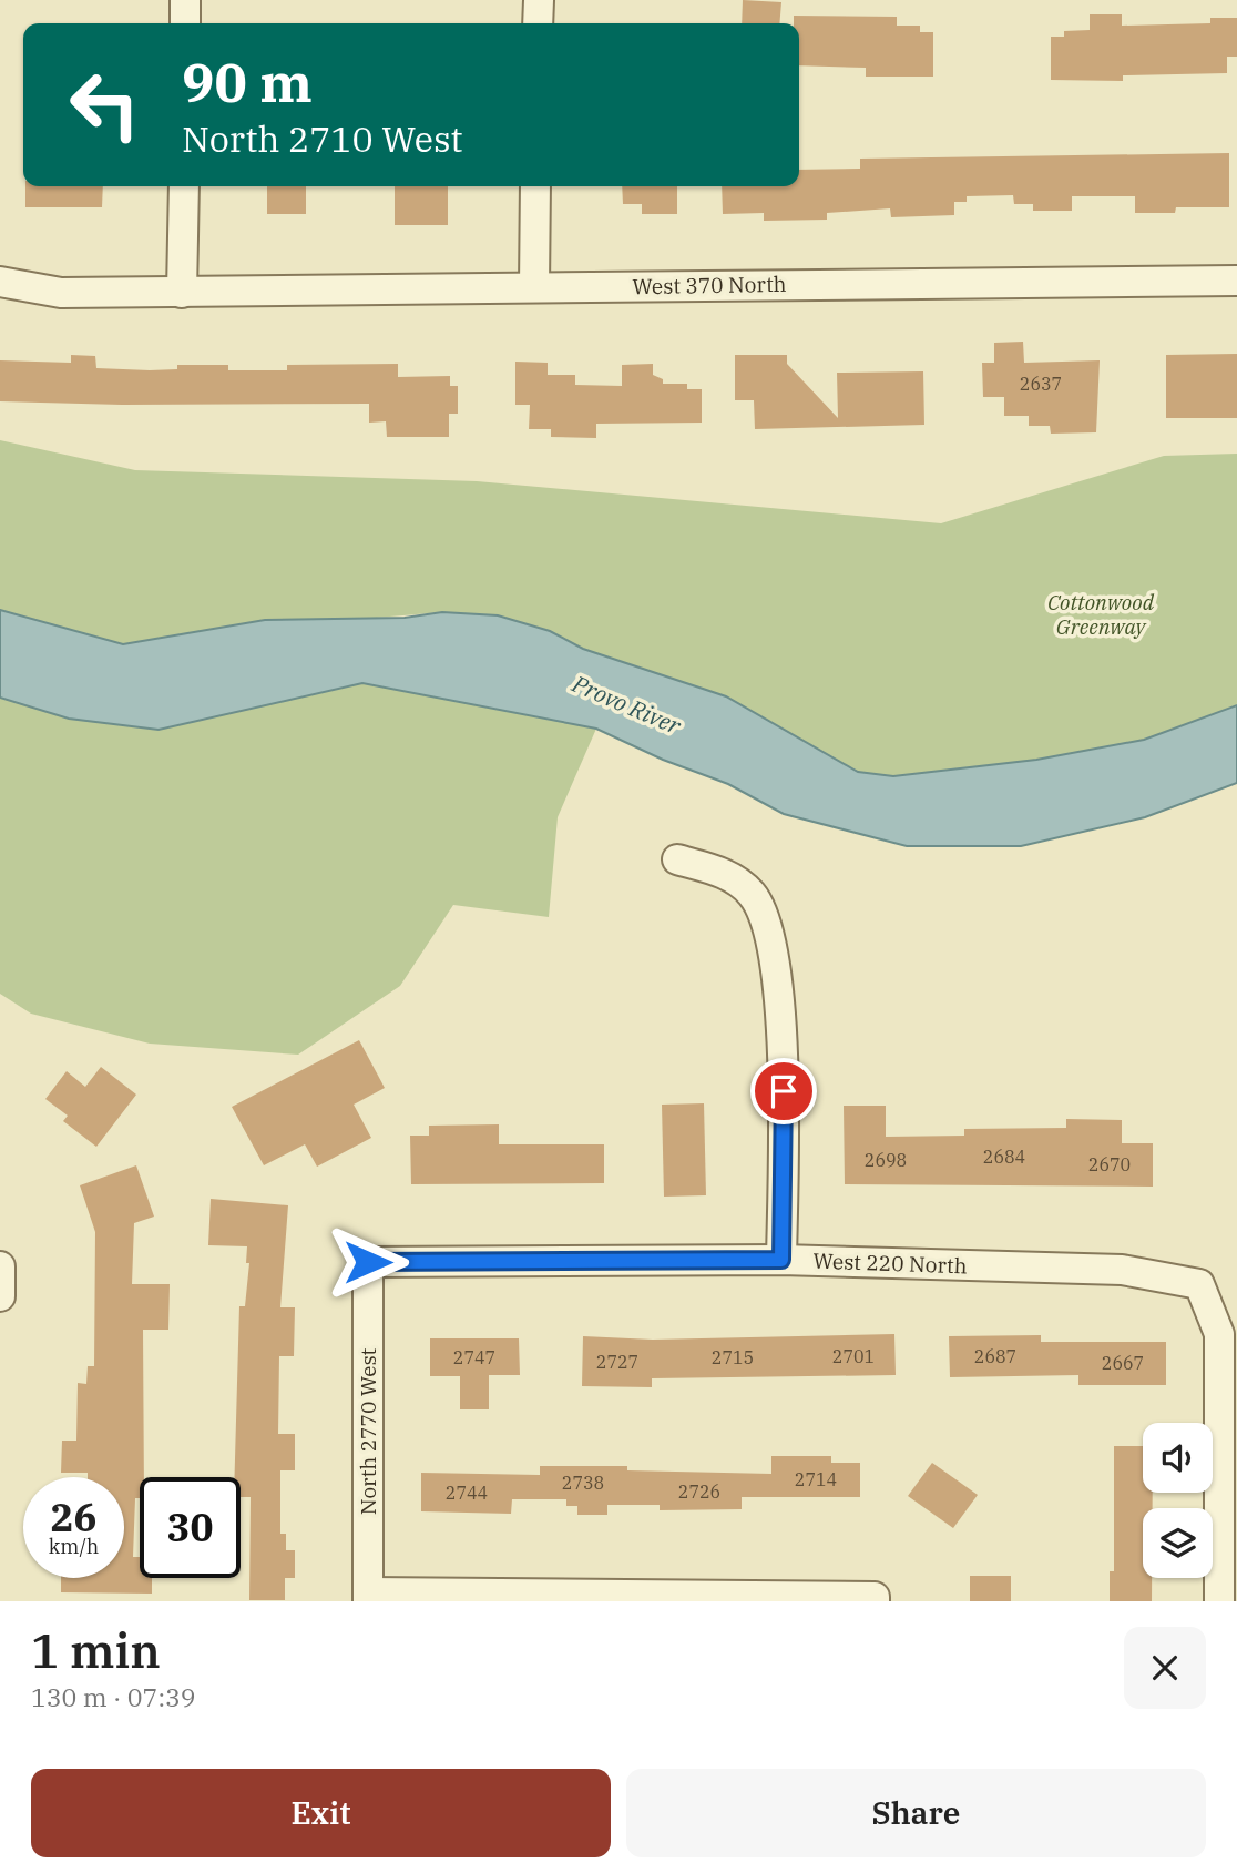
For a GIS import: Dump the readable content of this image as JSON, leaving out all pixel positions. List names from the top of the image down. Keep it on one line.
{"streets":{"street":["West 370 North","West 220 North","North 2770 West"]},"crossings":[["West 220 North","North 2770 West"]],"water":["Provo River"],"parks":["Cottonwood Greenway"],"house_numbers":["2637","2684","2698","2670","2701","2687","2747","2715","2727","2667","2714","2738","2726","2744"],"page":{"turn":["90 m","North 2710 West"],"speed":"26 km/h","limit":"30","heading":["1 min","130 m · 07:39"],"buttons":["Exit","Share"]}}
